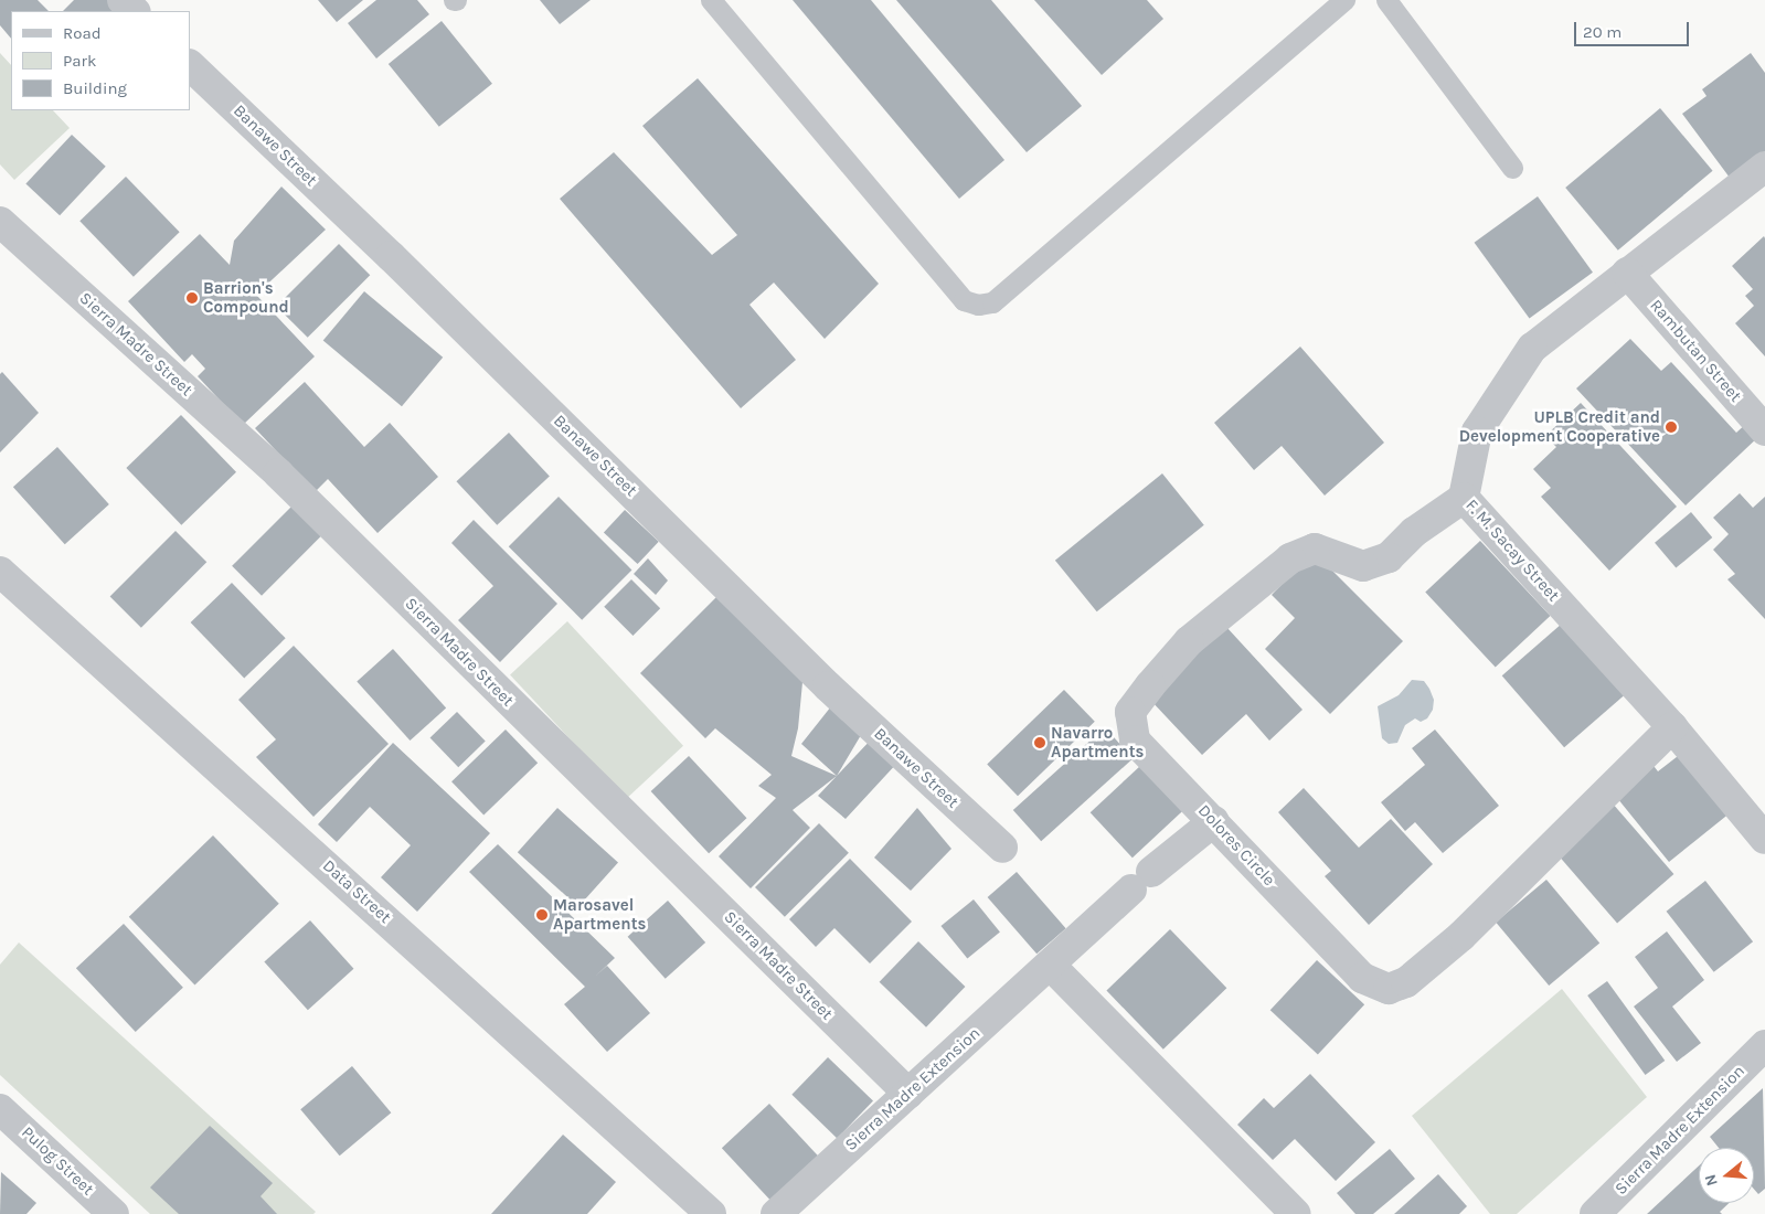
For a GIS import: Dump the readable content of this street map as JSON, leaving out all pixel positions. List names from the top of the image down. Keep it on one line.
{"streets":{"street":["Banawe Street","Sierra Madre Street","Rambutan Street","F. M. Sacay Street","Dolores Circle","Data Street","Sierra Madre Extension","Pulog Street"]},"crossings":[["Sierra Madre Street","Sierra Madre Extension"],["Rambutan Street","F. M. Sacay Street"],["F. M. Sacay Street","Dolores Circle"],["Dolores Circle","Sierra Madre Extension"]],"places":["Barrion's Compound","UPLB Credit and Development Cooperative","Navarro Apartments","Marosavel Apartments"],"legend":["Road","Park","Building"],"scale_bar":"20 m","north":"left"}
